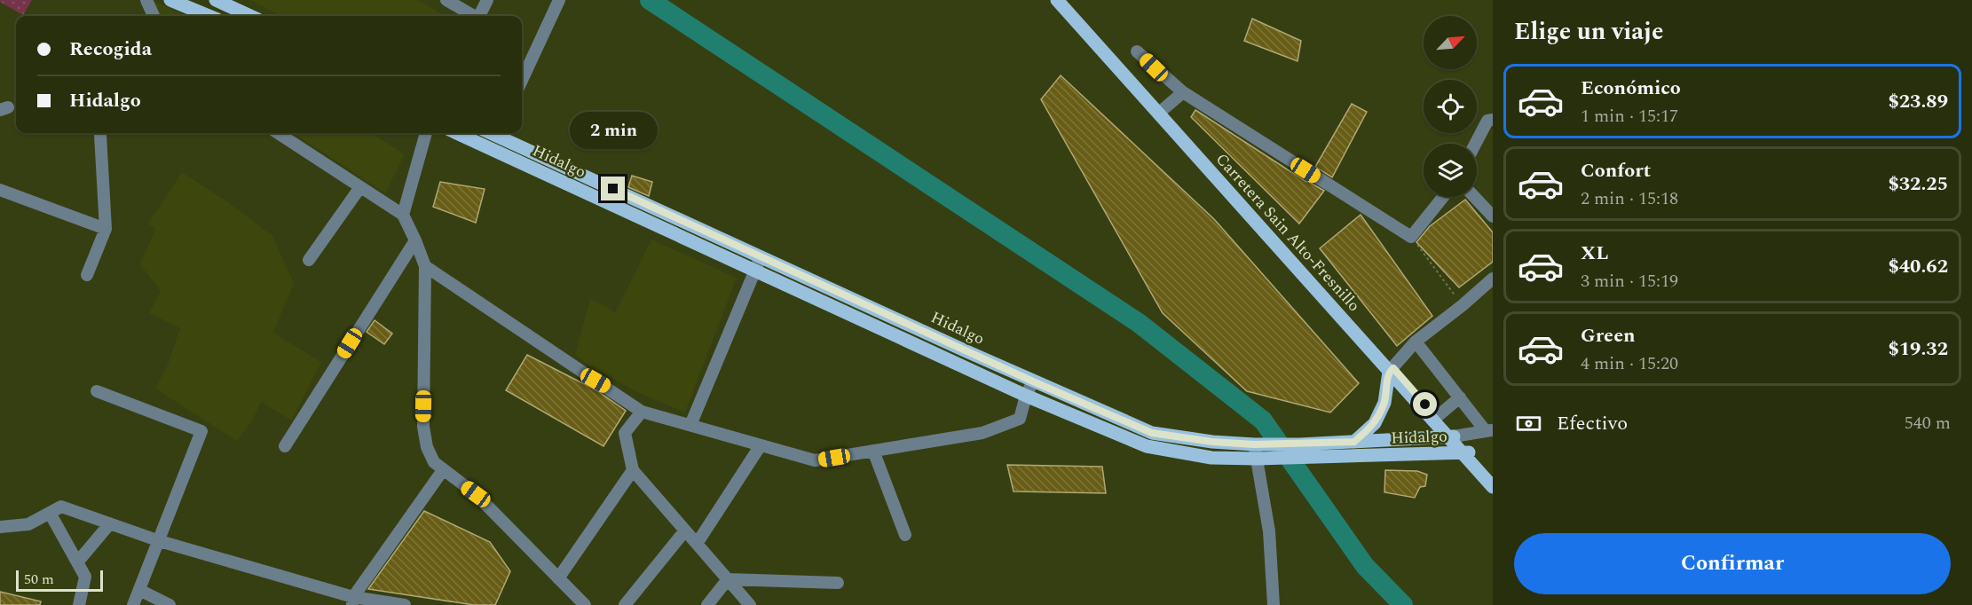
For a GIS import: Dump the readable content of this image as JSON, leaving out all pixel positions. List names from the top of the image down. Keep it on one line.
{"streets":{"main road":["Hidalgo"]},"scale_bar":"50 m","north":"top right","page":{"heading":"Elige un viaje","banner":["Recogida","Hidalgo"],"list":[{"name":"Económico","note":"1 min · 15:17","value":"$23.89"},{"name":"Confort","note":"2 min · 15:18","value":"$32.25"},{"name":"XL","note":"3 min · 15:19","value":"$40.62"},{"name":"Green","note":"4 min · 15:20","value":"$19.32"}],"bubble":"2 min","pay":["Efectivo","540 m"],"buttons":"Confirmar","scale":"50 m"}}
